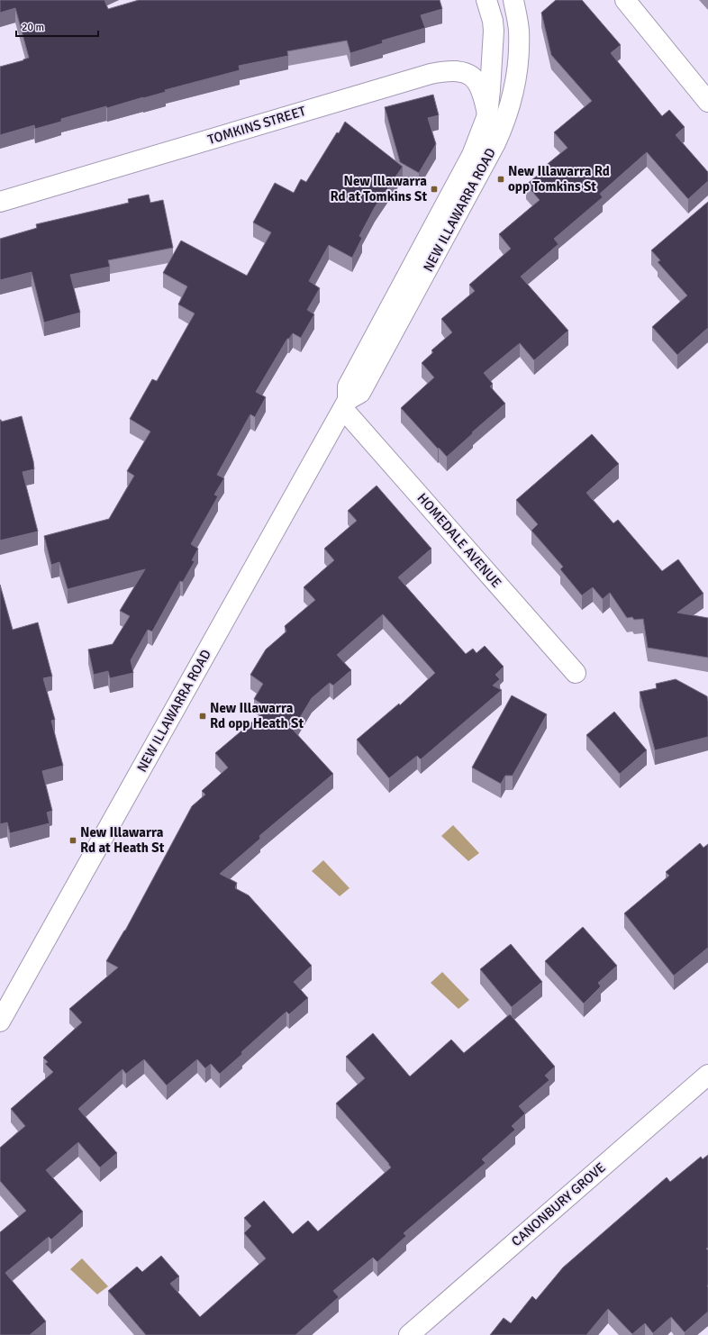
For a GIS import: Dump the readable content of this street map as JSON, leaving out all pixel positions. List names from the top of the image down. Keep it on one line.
{"streets":{"main road":["TOMKINS STREET","NEW ILLAWARRA ROAD","HOMEDALE AVENUE","CANONBURY GROVE"]},"crossings":[["TOMKINS STREET","NEW ILLAWARRA ROAD"],["NEW ILLAWARRA ROAD","HOMEDALE AVENUE"]],"places":{"transit":["New Illawarra Rd opp Tomkins St","New Illawarra Rd at Tomkins St","New Illawarra Rd opp Heath St","New Illawarra Rd at Heath St"]},"scale_bar":"20 m"}
